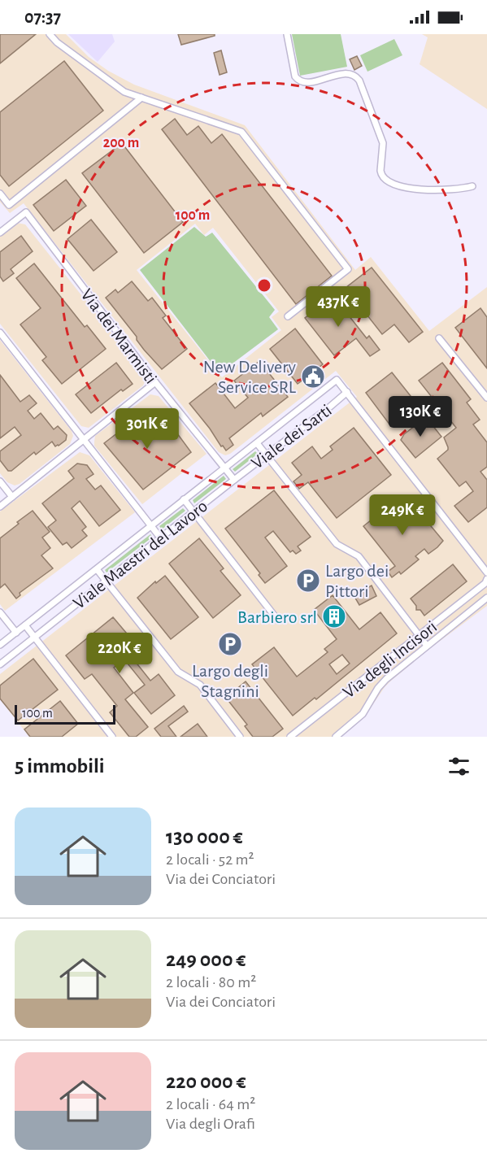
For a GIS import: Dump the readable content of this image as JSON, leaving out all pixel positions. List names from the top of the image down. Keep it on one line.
{"streets":{"street":["Via dei Marmisti","Viale dei Sarti","Viale Maestri del Lavoro","Via degli Incisori"]},"crossings":[["Via dei Marmisti","Viale dei Sarti"],["Via dei Marmisti","Viale Maestri del Lavoro"],["Viale dei Sarti","Viale Maestri del Lavoro"]],"places":{"public building":["New Delivery Service SRL"],"parking":["Largo dei Pittori","Largo degli Stagnini"],"building":["Barbiero srl"]},"scale_bar":"100 m","page":{"status":"07:37","price":["437K €","130K €","301K €","249K €","220K €"],"scale":"100 m","heading":"5 immobili","list":[{"name":"130 000 €","note":"2 locali · 52 m² · Via dei Conciatori"},{"name":"249 000 €","note":"2 locali · 80 m² · Via dei Conciatori"},{"name":"220 000 €","note":"2 locali · 64 m² · Via degli Orafi"}]},"rings":["200 m","100 m"]}
